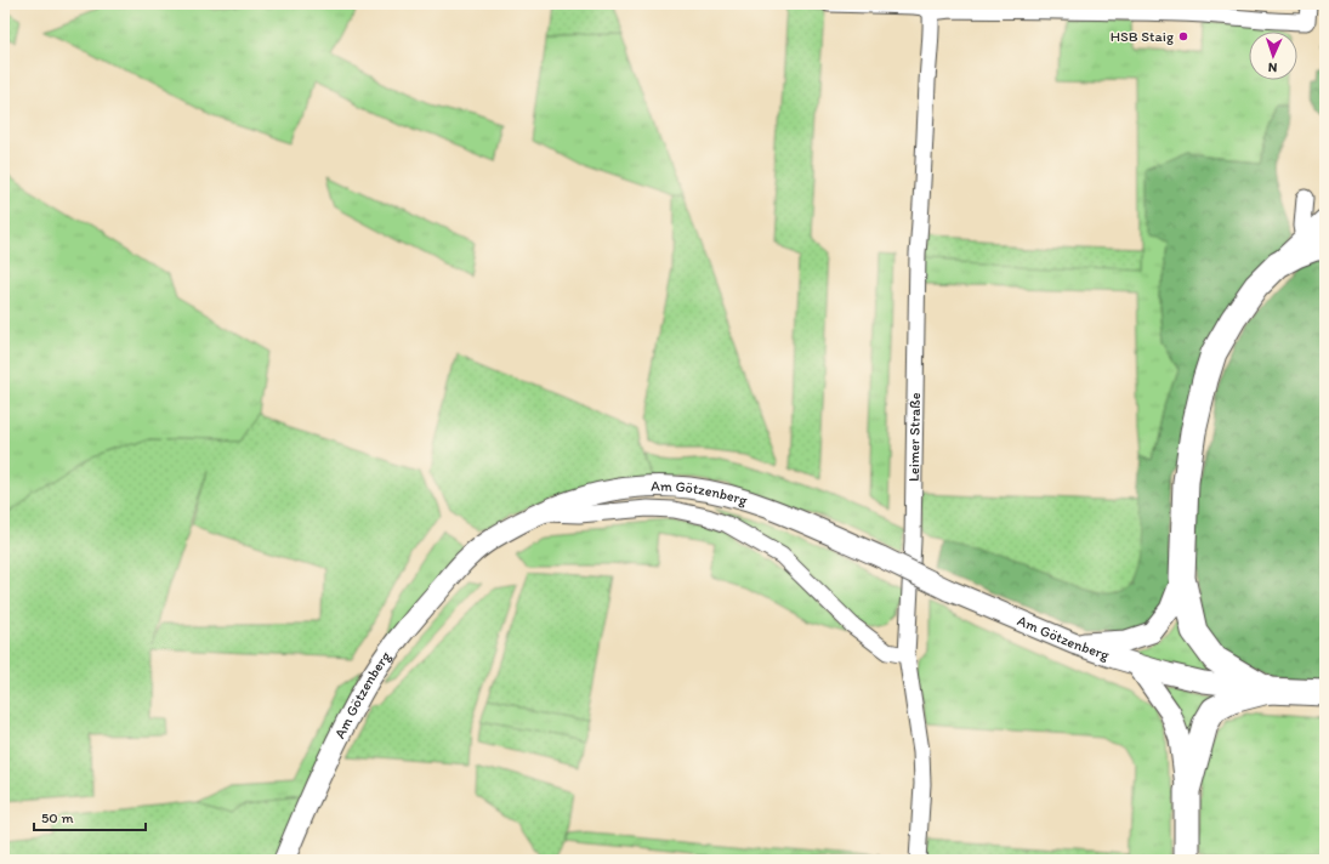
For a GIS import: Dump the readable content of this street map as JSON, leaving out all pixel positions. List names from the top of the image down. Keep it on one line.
{"streets":{"street":["Leimer Straße","Am Götzenberg"]},"places":["HSB Staig"],"scale_bar":"50 m","north":"bottom"}
